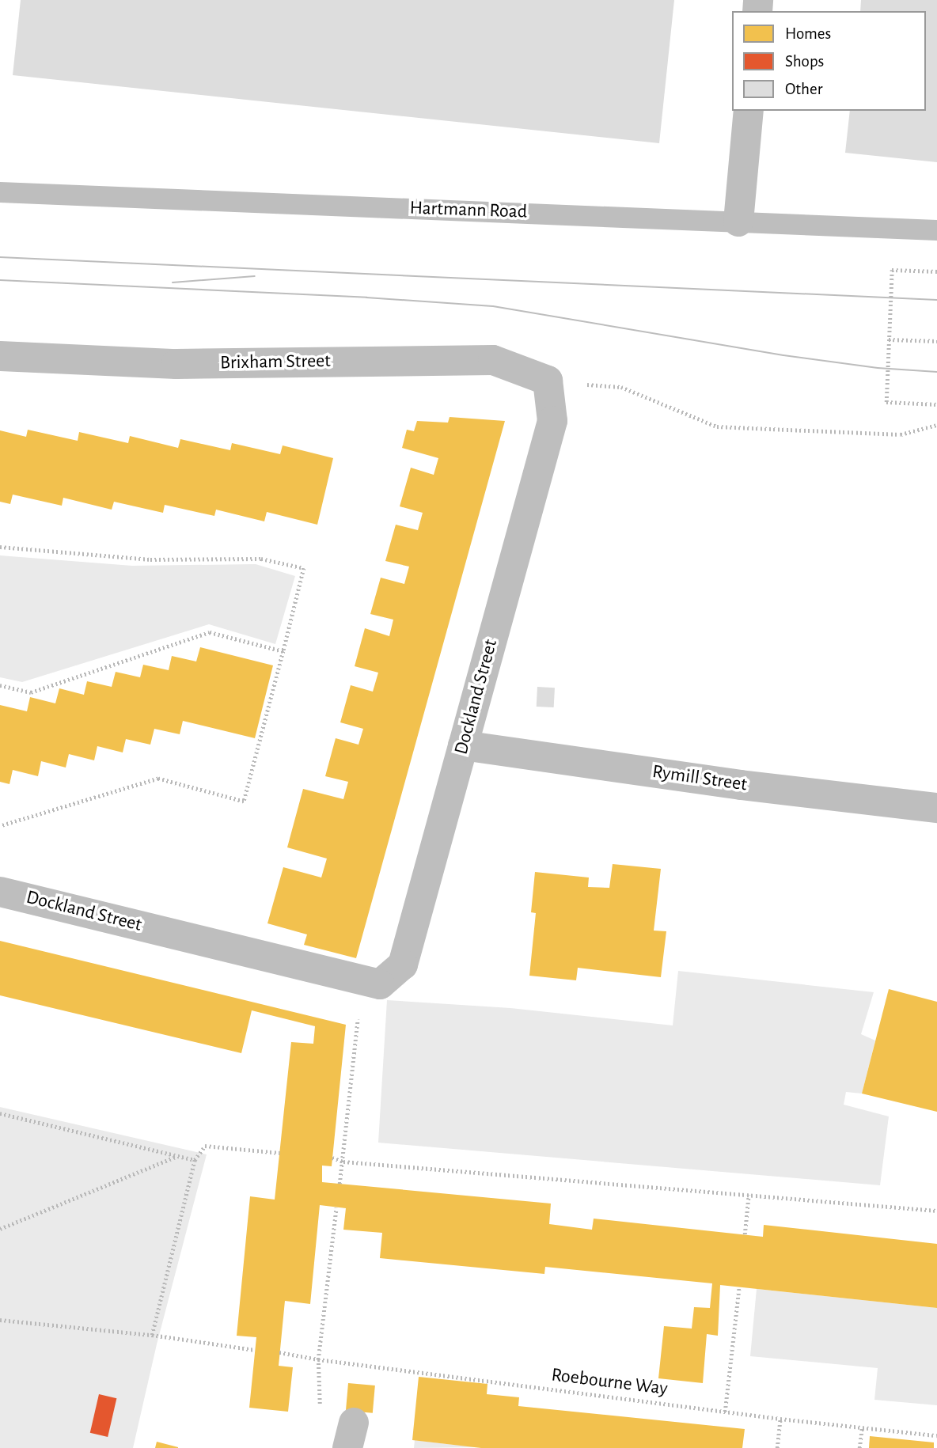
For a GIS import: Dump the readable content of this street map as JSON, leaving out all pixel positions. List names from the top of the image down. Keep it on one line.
{"streets":{"street":["Brixham Street","Dockland Street","Rymill Street"],"lane":["Hartmann Road"],"path":["Roebourne Way"]},"crossings":[["Brixham Street","Dockland Street"],["Dockland Street","Rymill Street"]],"legend":["Homes","Shops","Other"]}
